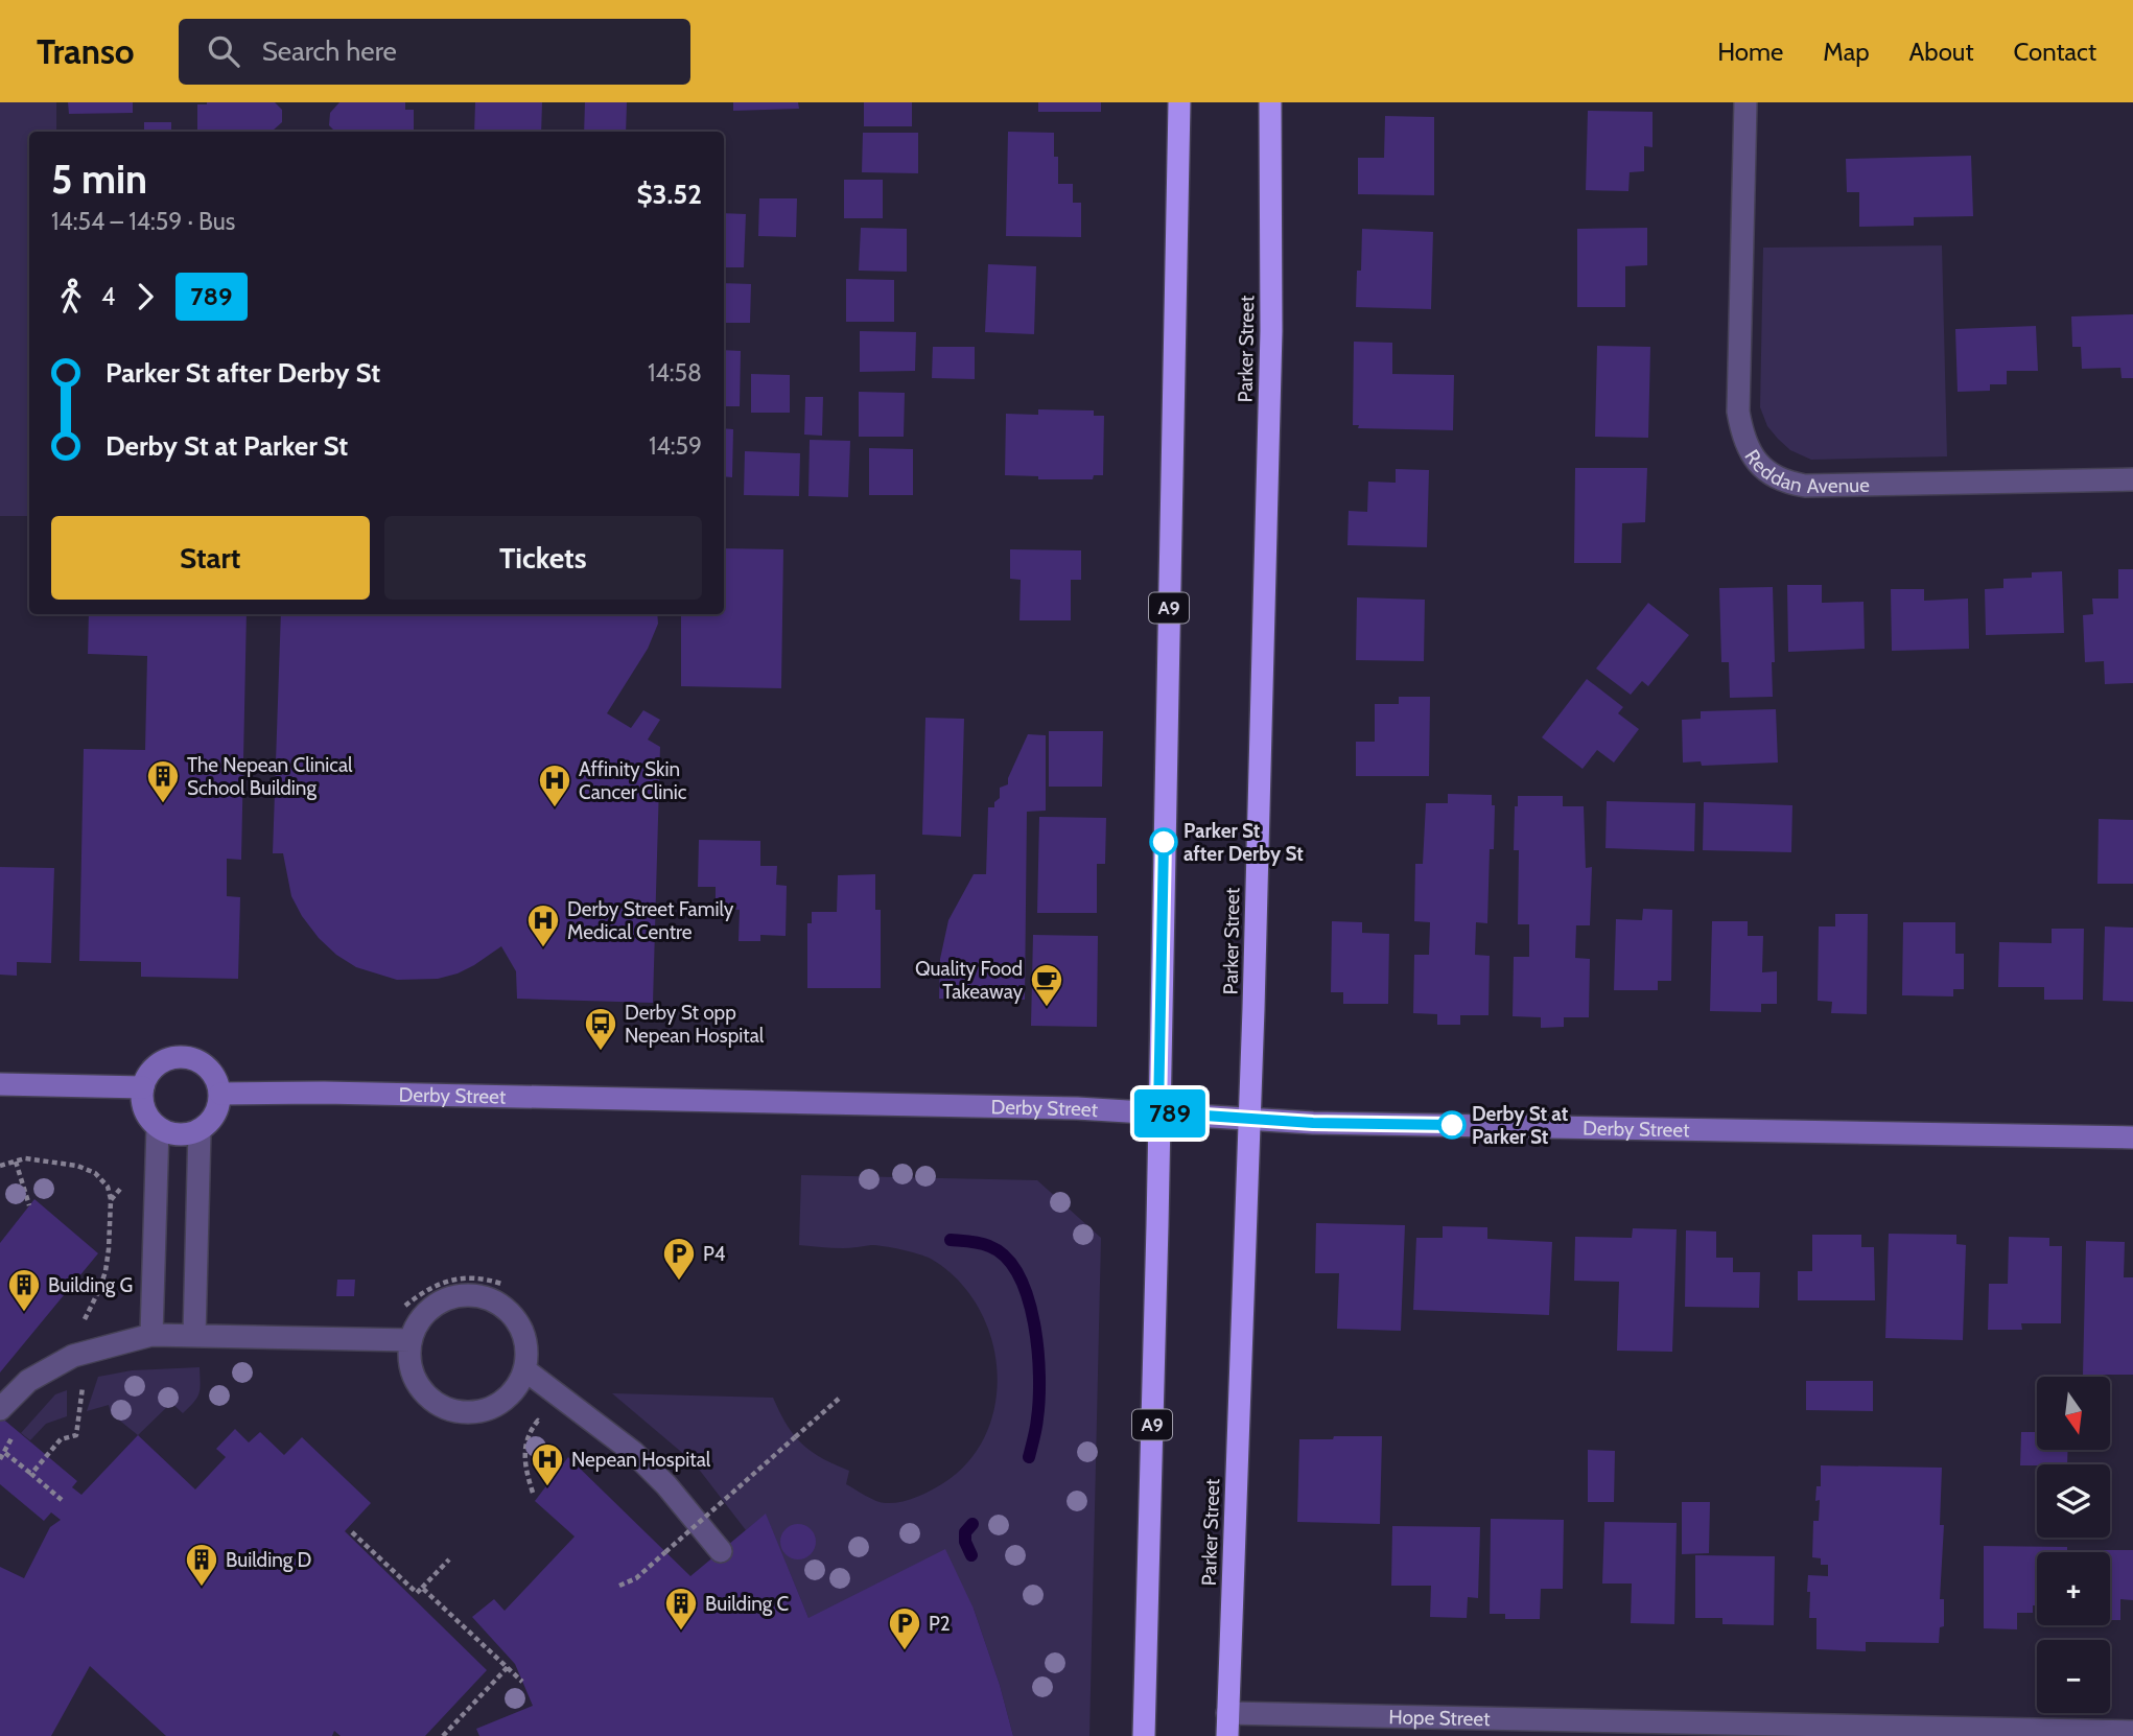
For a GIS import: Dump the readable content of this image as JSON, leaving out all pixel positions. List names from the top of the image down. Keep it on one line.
{"streets":{"highway":["Parker Street","A9"],"street":["Reddan Avenue","Derby Street","Hope Street"]},"crossings":[["Parker Street","Derby Street"],["Parker Street","Hope Street"],["A9","Derby Street"]],"places":{"building":["The Nepean Clinical School Building","Building G","Building D","Building C"],"hospital":["Affinity Skin Cancer Clinic","Derby Street Family Medical Centre","Nepean Hospital"],"other":["Parker St after Derby St","Derby St at Parker St"],"cafe":["Quality Food Takeaway"],"bus stop":["Derby St opp Nepean Hospital"],"parking":["P4","P2"]},"lines":["bus line 789"],"north":"bottom","page":{"header":"Transo","search":"Search here","nav":["Home","Map","About","Contact"],"on_map":"789","heading":["5 min","14:54 – 14:59 · Bus","$3.52"],"legs":["4","789"],"list":[{"name":"Parker St after Derby St","value":"14:58"},{"name":"Derby St at Parker St","value":"14:59"}],"buttons":["Start","Tickets"],"map_buttons":["+","−"]}}
